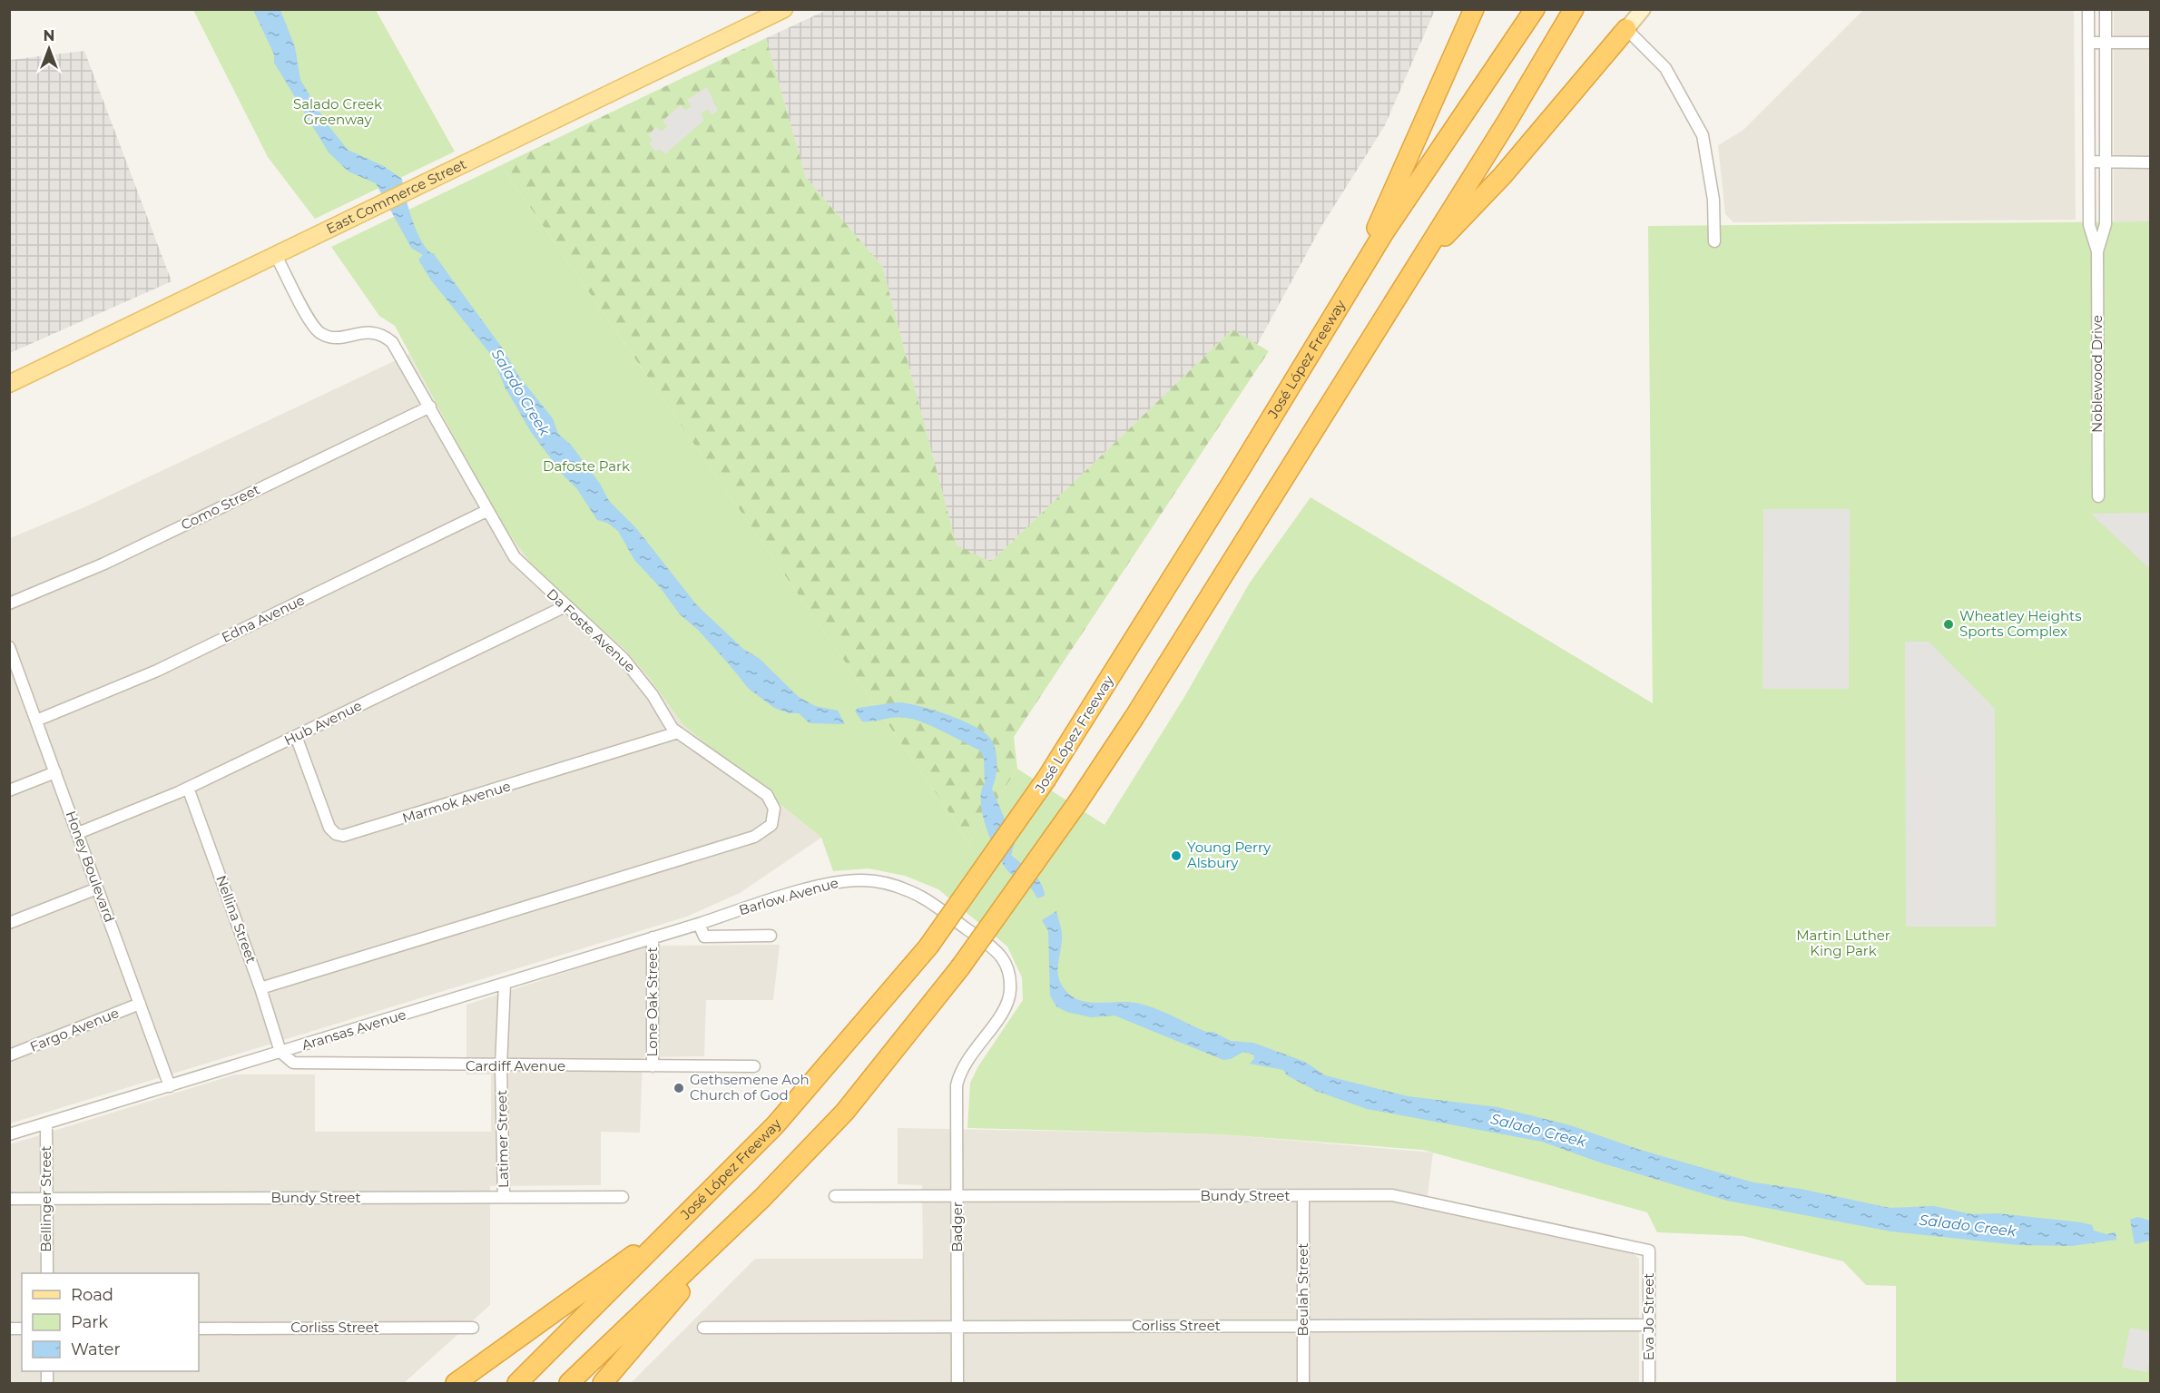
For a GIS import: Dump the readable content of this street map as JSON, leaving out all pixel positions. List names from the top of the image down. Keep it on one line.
{"streets":{"highway":["José López Freeway"],"main road":["East Commerce Street"],"street":["Noblewood Drive","Como Street","Edna Avenue","Da Foste Avenue","Hub Avenue","Marmok Avenue","Honey Boulevard","Barlow Avenue","Nellina Street","Lone Oak Street","Fargo Avenue","Aransas Avenue","Cardiff Avenue","Latimer Street","Bundy Street","Bellinger Street","Badger","Beulah Street","Eva Jo Street","Corliss Street"]},"crossings":[["East Commerce Street","Da Foste Avenue"],["Como Street","Da Foste Avenue"],["Edna Avenue","Da Foste Avenue"],["Edna Avenue","Honey Boulevard"],["Da Foste Avenue","Hub Avenue"],["Da Foste Avenue","Marmok Avenue"],["Da Foste Avenue","Nellina Street"],["Hub Avenue","Marmok Avenue"],["Hub Avenue","Honey Boulevard"],["Hub Avenue","Nellina Street"],["Honey Boulevard","Fargo Avenue"],["Honey Boulevard","Aransas Avenue"],["Barlow Avenue","Aransas Avenue"],["Barlow Avenue","Badger"],["Nellina Street","Aransas Avenue"],["Nellina Street","Cardiff Avenue"],["Lone Oak Street","Aransas Avenue"],["Lone Oak Street","Cardiff Avenue"],["Aransas Avenue","Cardiff Avenue"],["Aransas Avenue","Latimer Street"],["Aransas Avenue","Bellinger Street"],["Cardiff Avenue","Latimer Street"],["Latimer Street","Bundy Street"],["Bundy Street","Bellinger Street"],["Bundy Street","Badger"],["Bundy Street","Beulah Street"],["Bundy Street","Eva Jo Street"],["Badger","Corliss Street"],["Beulah Street","Corliss Street"],["Eva Jo Street","Corliss Street"]],"water":["Salado Creek"],"parks":["Salado Creek Greenway","Dafoste Park","Martin Luther King Park"],"places":["Wheatley Heights Sports Complex","Young Perry Alsbury","Gethsemene Aoh Church of God"],"legend":["Road","Park","Water"],"north":"top"}
